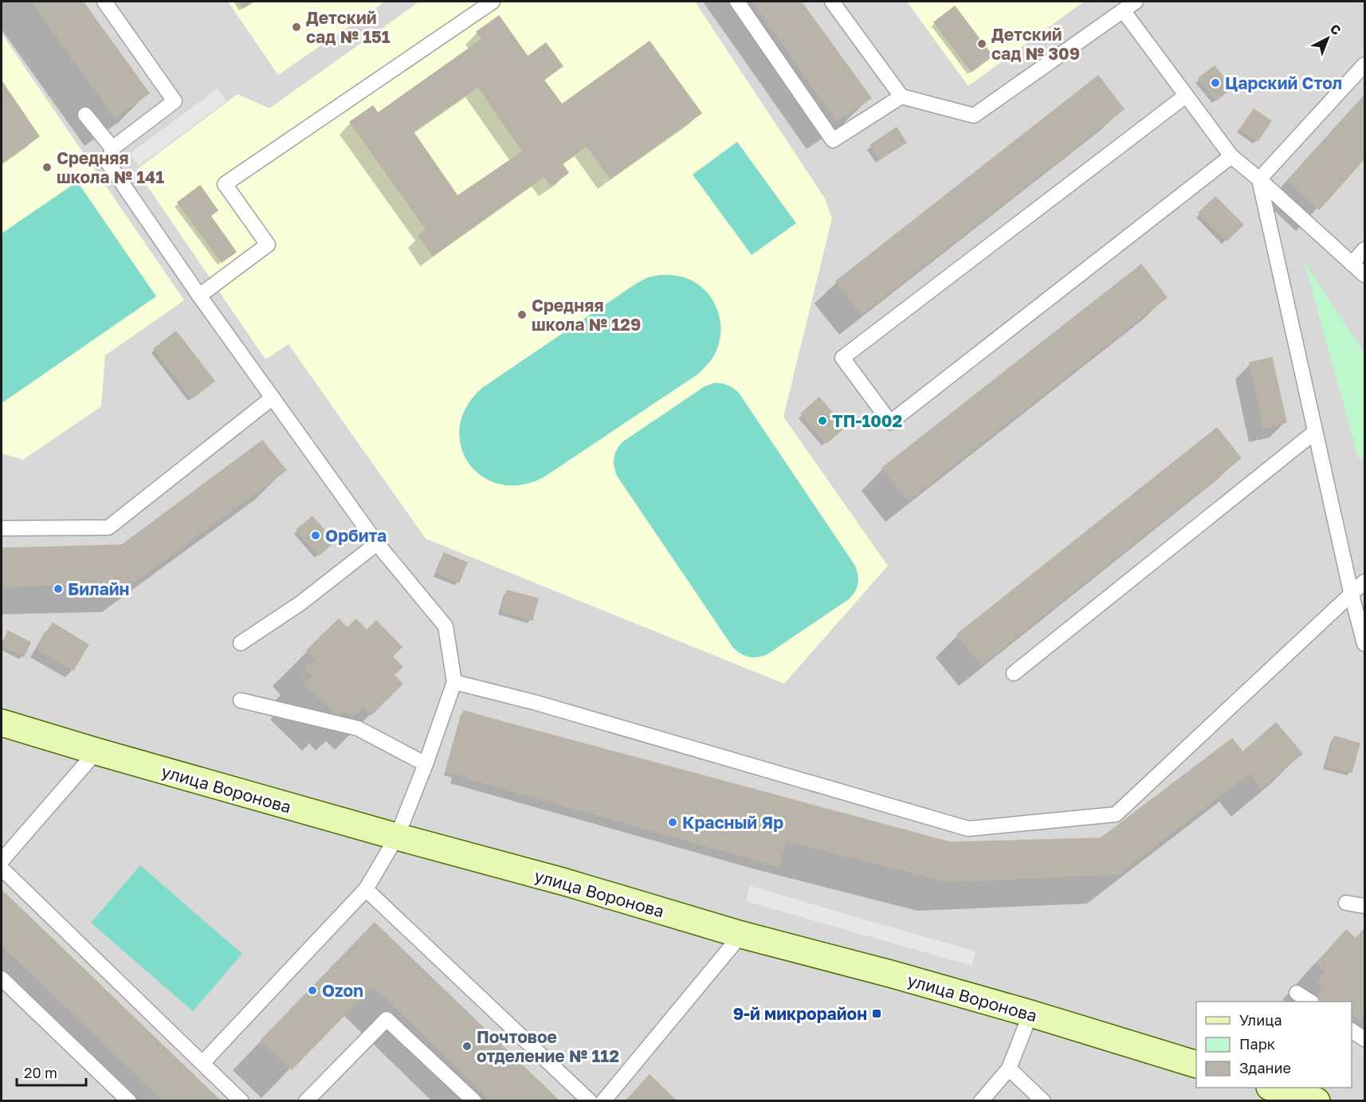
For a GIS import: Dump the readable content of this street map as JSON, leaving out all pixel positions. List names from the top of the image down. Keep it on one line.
{"streets":{"main road":["улица Воронова"]},"places":{"other":["Детский сад № 151","Детский сад № 309","Царский Стол","Средняя школа № 141","Средняя школа № 129","ТП-1002","Орбита","Билайн","Красный Яр","Ozon","Почтовое отделение № 112"],"transit":["9-й микрорайон"]},"legend":["Улица","Парк","Здание"],"scale_bar":"20 m","north":"top right"}
